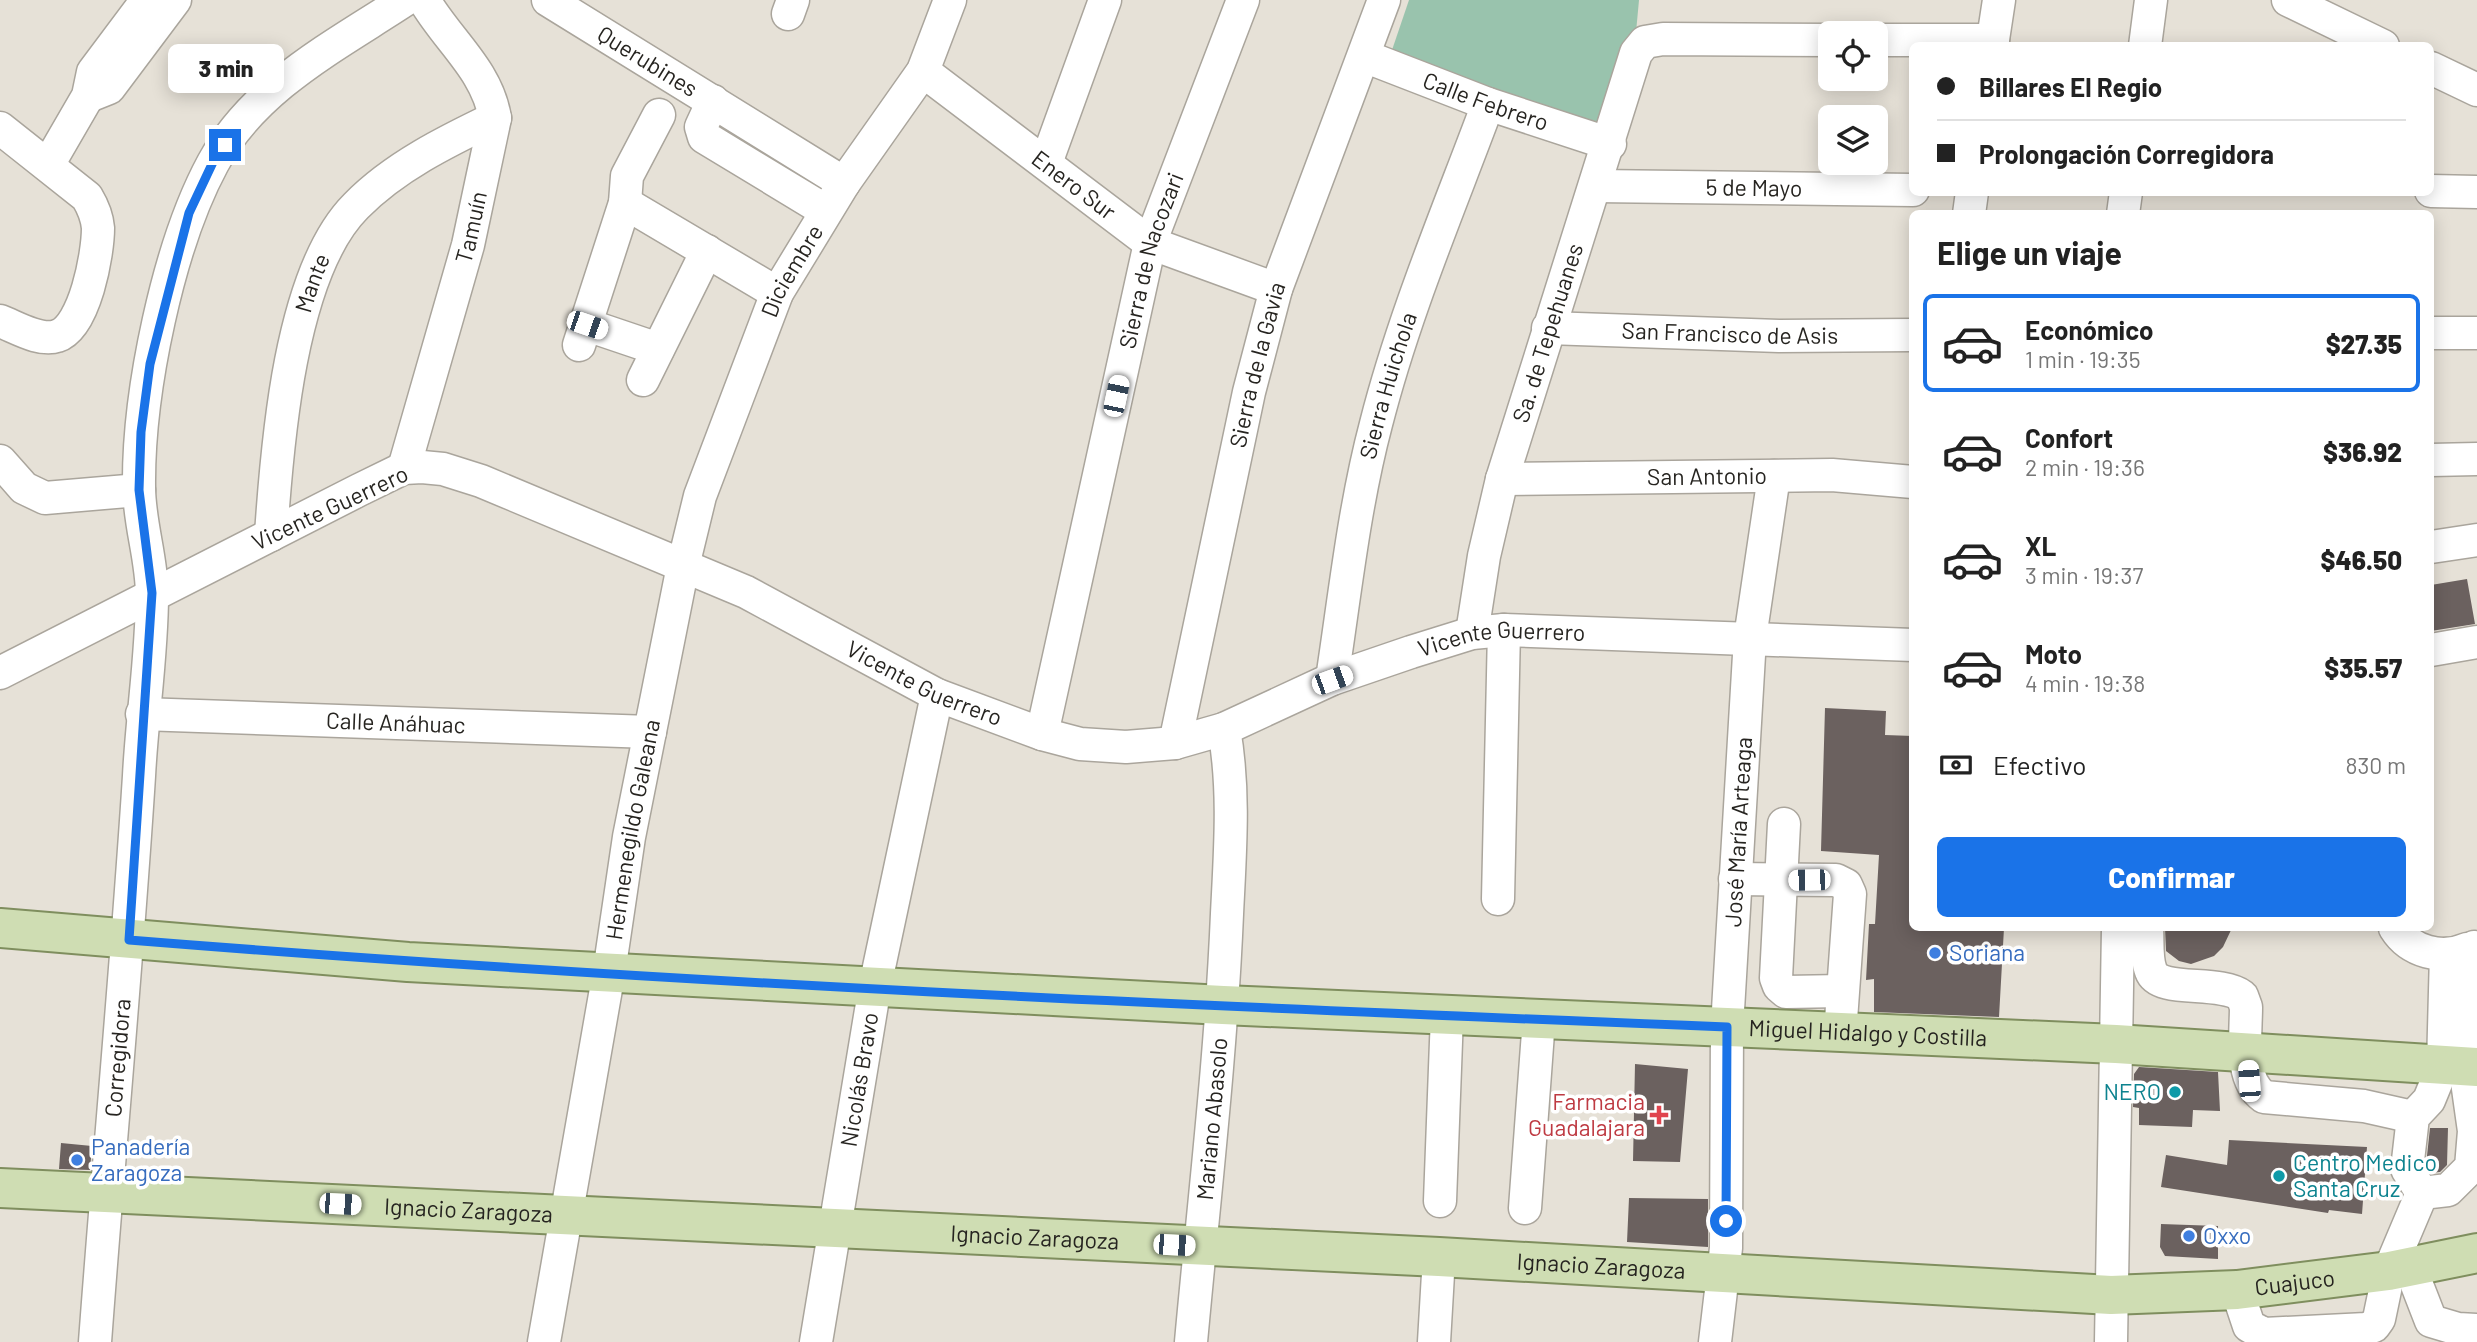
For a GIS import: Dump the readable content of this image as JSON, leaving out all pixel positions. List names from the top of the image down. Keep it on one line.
{"streets":{"main road":["Miguel Hidalgo y Costilla","Ignacio Zaragoza","Cuajuco"],"street":["Querubines","Calle Febrero","Enero Sur","5 de Mayo","Tamuín","Sierra de Nacozari","Diciembre","Mante","San Francisco de Asis","Sa. de Tepehuanes","Sierra de la Gavia","Sierra Huichola","San Antonio","Vicente Guerrero","Calle Anáhuac","Hermenegildo Galeana","José María Arteaga","Corregidora","Nicolás Bravo","Mariano Abasolo"]},"crossings":[["Querubines","Diciembre"],["Calle Febrero","Sa. de Tepehuanes"],["Calle Febrero","Sierra de la Gavia"],["Calle Febrero","Sierra Huichola"],["Enero Sur","Sierra de Nacozari"],["Enero Sur","Diciembre"],["Enero Sur","Sierra de la Gavia"],["5 de Mayo","Sa. de Tepehuanes"],["Tamuín","Mante"],["Tamuín","Vicente Guerrero"],["Sierra de Nacozari","Vicente Guerrero"],["Diciembre","Vicente Guerrero"],["Diciembre","Hermenegildo Galeana"],["Mante","Vicente Guerrero"],["San Francisco de Asis","Sa. de Tepehuanes"],["Sa. de Tepehuanes","San Antonio"],["Sa. de Tepehuanes","Vicente Guerrero"],["Sierra de la Gavia","Vicente Guerrero"],["Sierra Huichola","Vicente Guerrero"],["San Antonio","José María Arteaga"],["Vicente Guerrero","Hermenegildo Galeana"],["Vicente Guerrero","José María Arteaga"],["Vicente Guerrero","Corregidora"],["Vicente Guerrero","Nicolás Bravo"],["Vicente Guerrero","Mariano Abasolo"],["Calle Anáhuac","Hermenegildo Galeana"],["Calle Anáhuac","Corregidora"],["Hermenegildo Galeana","Miguel Hidalgo y Costilla"],["Hermenegildo Galeana","Ignacio Zaragoza"],["José María Arteaga","Miguel Hidalgo y Costilla"],["José María Arteaga","Ignacio Zaragoza"],["Miguel Hidalgo y Costilla","Corregidora"],["Miguel Hidalgo y Costilla","Nicolás Bravo"],["Miguel Hidalgo y Costilla","Mariano Abasolo"],["Corregidora","Ignacio Zaragoza"],["Nicolás Bravo","Ignacio Zaragoza"],["Mariano Abasolo","Ignacio Zaragoza"],["Ignacio Zaragoza","Cuajuco"]],"places":{"other":["Soriana","NERO","Panadería Zaragoza","Centro Medico Santa Cruz","Oxxo"],"health":["Farmacia Guadalajara"]},"page":{"banner":["Billares El Regio","Prolongación Corregidora"],"bubble":"3 min","heading":"Elige un viaje","list":[{"name":"Económico","note":"1 min · 19:35","value":"$27.35"},{"name":"Confort","note":"2 min · 19:36","value":"$36.92"},{"name":"XL","note":"3 min · 19:37","value":"$46.50"},{"name":"Moto","note":"4 min · 19:38","value":"$35.57"}],"pay":["Efectivo","830 m"],"buttons":"Confirmar"}}
